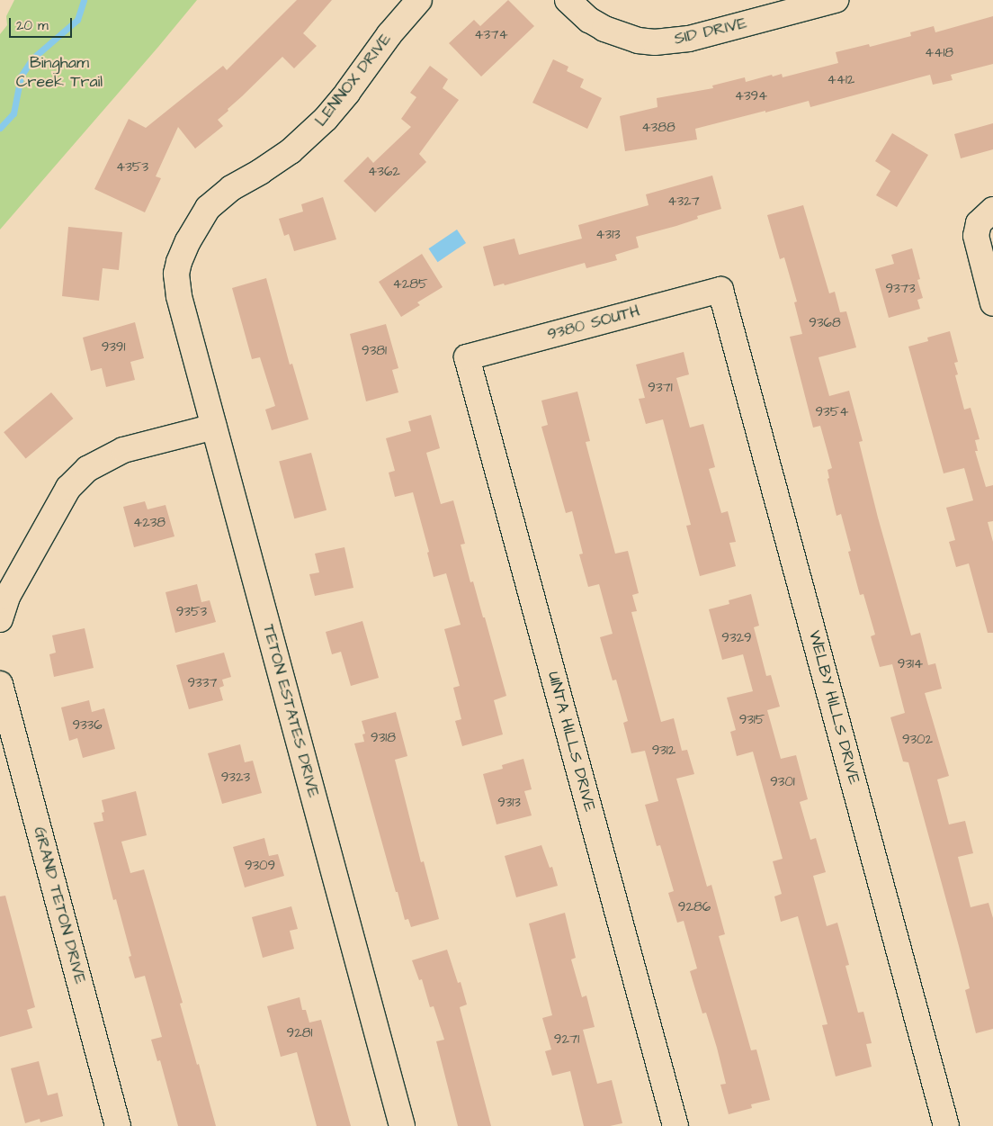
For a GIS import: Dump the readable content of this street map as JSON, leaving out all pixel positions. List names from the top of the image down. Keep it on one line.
{"streets":{"street":["SID DRIVE","LENNOX DRIVE","9380 SOUTH","WELBY HILLS DRIVE","TETON ESTATES DRIVE","UINTA HILLS DRIVE","GRAND TETON DRIVE"]},"crossings":[["LENNOX DRIVE","TETON ESTATES DRIVE"],["9380 SOUTH","WELBY HILLS DRIVE"],["9380 SOUTH","UINTA HILLS DRIVE"]],"parks":["Bingham Creek Trail"],"house_numbers":["4374","4418","4412","4394","4388","4353","4362","4327","4313","4285","9373","9368","9391","9381","9371","9354","4238","9353","9329","9314","9337","9315","9336","9318","9302","9312","9323","9301","9313","9309","9286","9281","9271"],"scale_bar":"20 m"}
